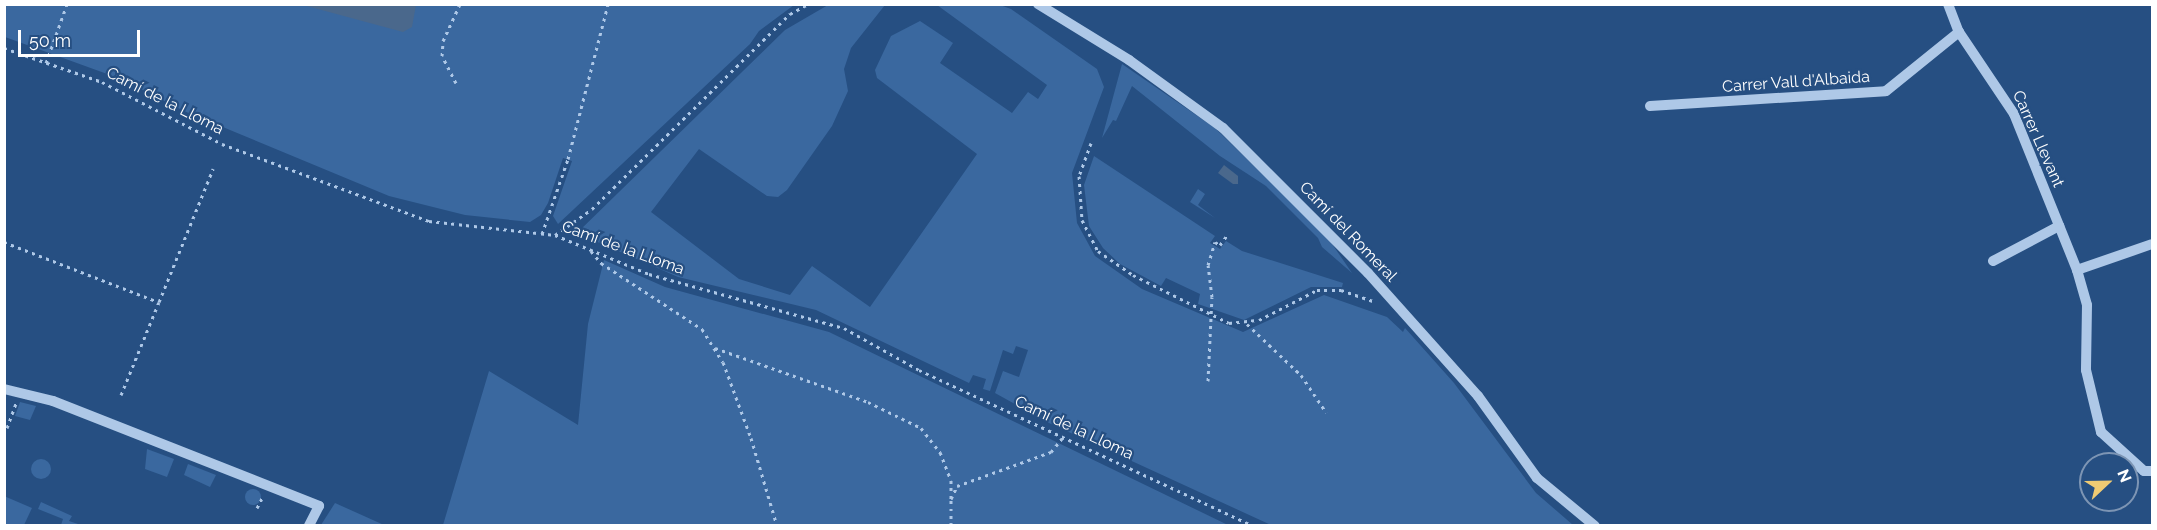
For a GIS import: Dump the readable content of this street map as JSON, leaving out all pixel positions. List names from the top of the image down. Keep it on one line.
{"streets":{"street":["Carrer Vall d'Albaida","Carrer Llevant","Camí del Romeral"],"path":["Camí de la Lloma"]},"crossings":[["Carrer Vall d'Albaida","Carrer Llevant"]],"scale_bar":"50 m","north":"right"}
